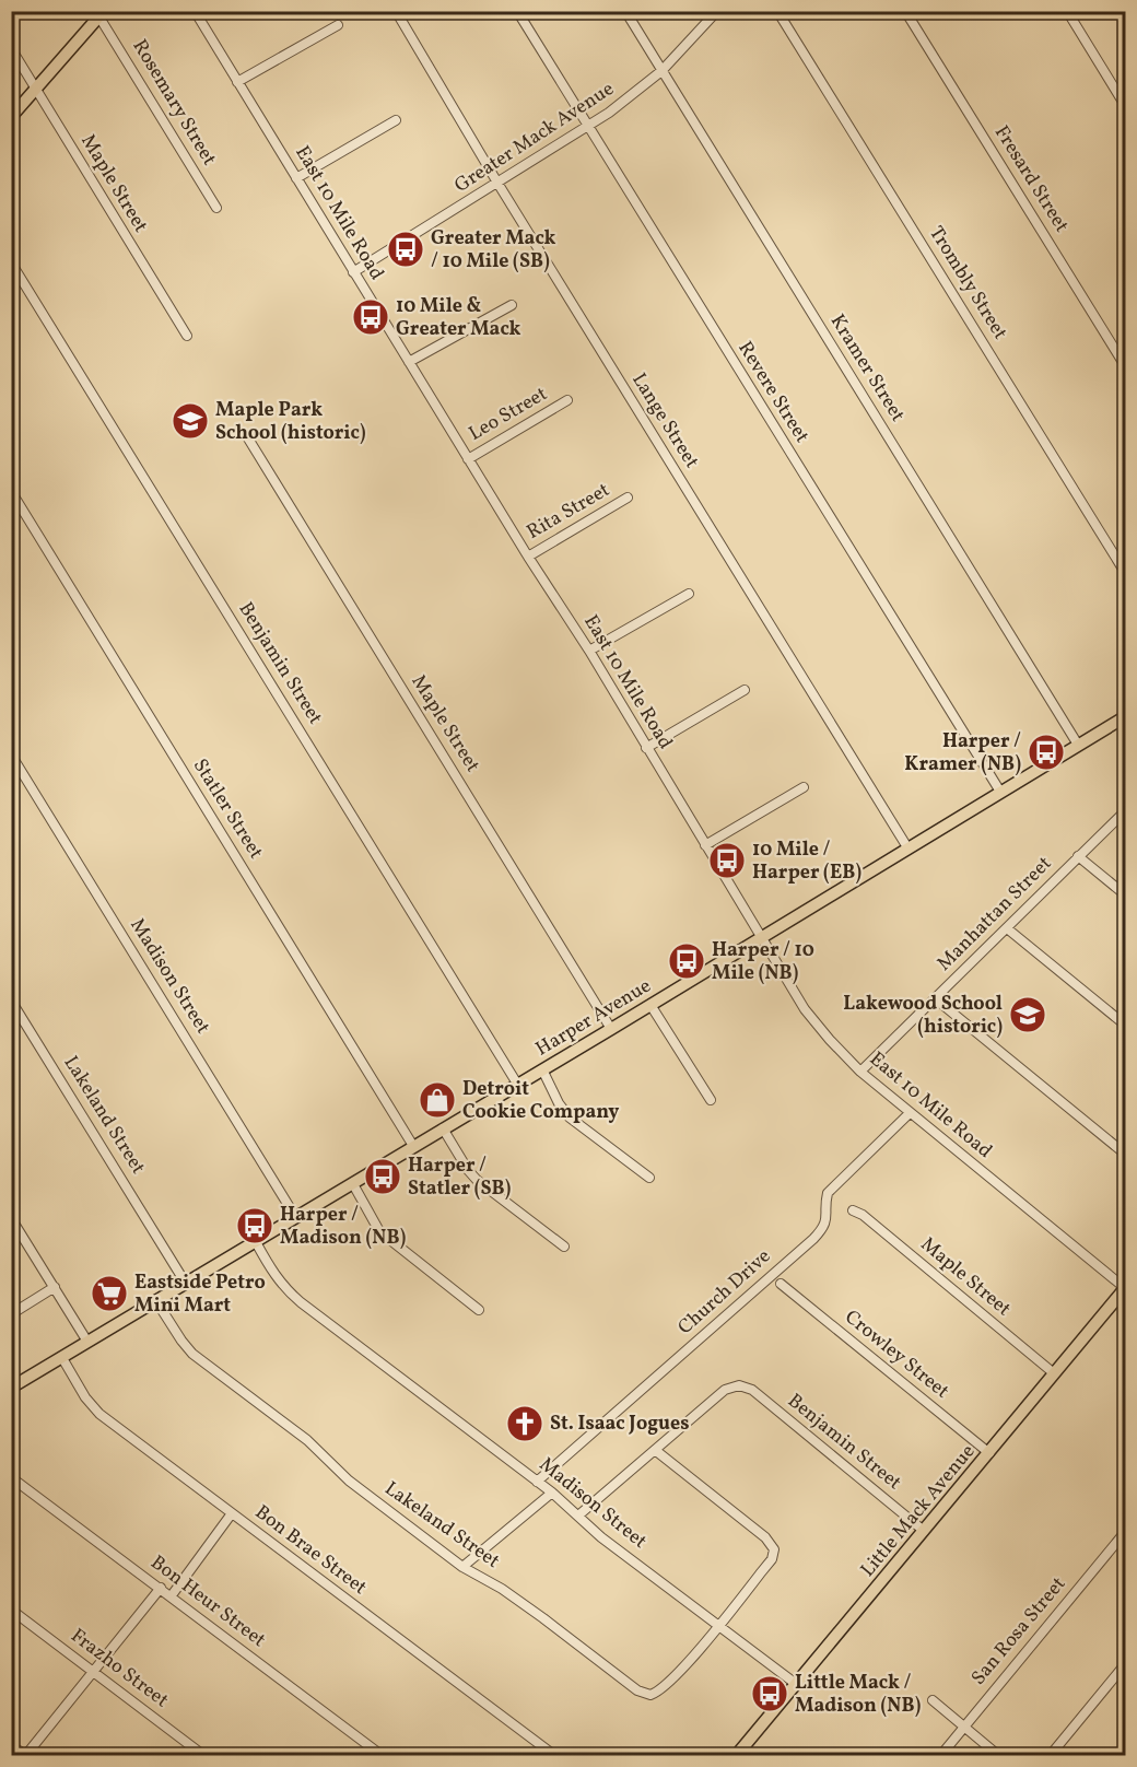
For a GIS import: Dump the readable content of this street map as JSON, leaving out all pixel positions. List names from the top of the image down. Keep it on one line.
{"streets":{"main road":["Harper Avenue","Little Mack Avenue"],"street":["Rosemary Street","Greater Mack Avenue","Fresard Street","Maple Street","East 10 Mile Road","Trombly Street","Kramer Street","Revere Street","Leo Street","Lange Street","Rita Street","Benjamin Street","Statler Street","Manhattan Street","Madison Street","Lakeland Street","Church Drive","Crowley Street","Bon Brae Street","Bon Heur Street","San Rosa Street","Frazho Street"]},"crossings":[["Greater Mack Avenue","East 10 Mile Road"],["Greater Mack Avenue","Kramer Street"],["Greater Mack Avenue","Revere Street"],["Greater Mack Avenue","Lange Street"],["Maple Street","Harper Avenue"],["Maple Street","Little Mack Avenue"],["East 10 Mile Road","Leo Street"],["East 10 Mile Road","Rita Street"],["East 10 Mile Road","Manhattan Street"],["East 10 Mile Road","Harper Avenue"],["East 10 Mile Road","Church Drive"],["East 10 Mile Road","Little Mack Avenue"],["Kramer Street","Harper Avenue"],["Revere Street","Harper Avenue"],["Lange Street","Harper Avenue"],["Benjamin Street","Harper Avenue"],["Benjamin Street","Lakeland Street"],["Benjamin Street","Little Mack Avenue"],["Statler Street","Harper Avenue"],["Madison Street","Harper Avenue"],["Madison Street","Lakeland Street"],["Madison Street","Church Drive"],["Madison Street","Little Mack Avenue"],["Harper Avenue","Lakeland Street"],["Harper Avenue","Bon Brae Street"],["Crowley Street","Little Mack Avenue"]],"places":{"bus stop":["Greater Mack / 10 Mile (SB)","10 Mile & Greater Mack","Harper / Kramer (NB)","10 Mile / Harper (EB)","Harper / 10 Mile (NB)","Harper / Statler (SB)","Harper / Madison (NB)","Little Mack / Madison (NB)"],"school or university":["Maple Park School (historic)","Lakewood School (historic)"],"shop":["Detroit Cookie Company"],"supermarket":["Eastside Petro Mini Mart"],"church":["St. Isaac Jogues"]}}
